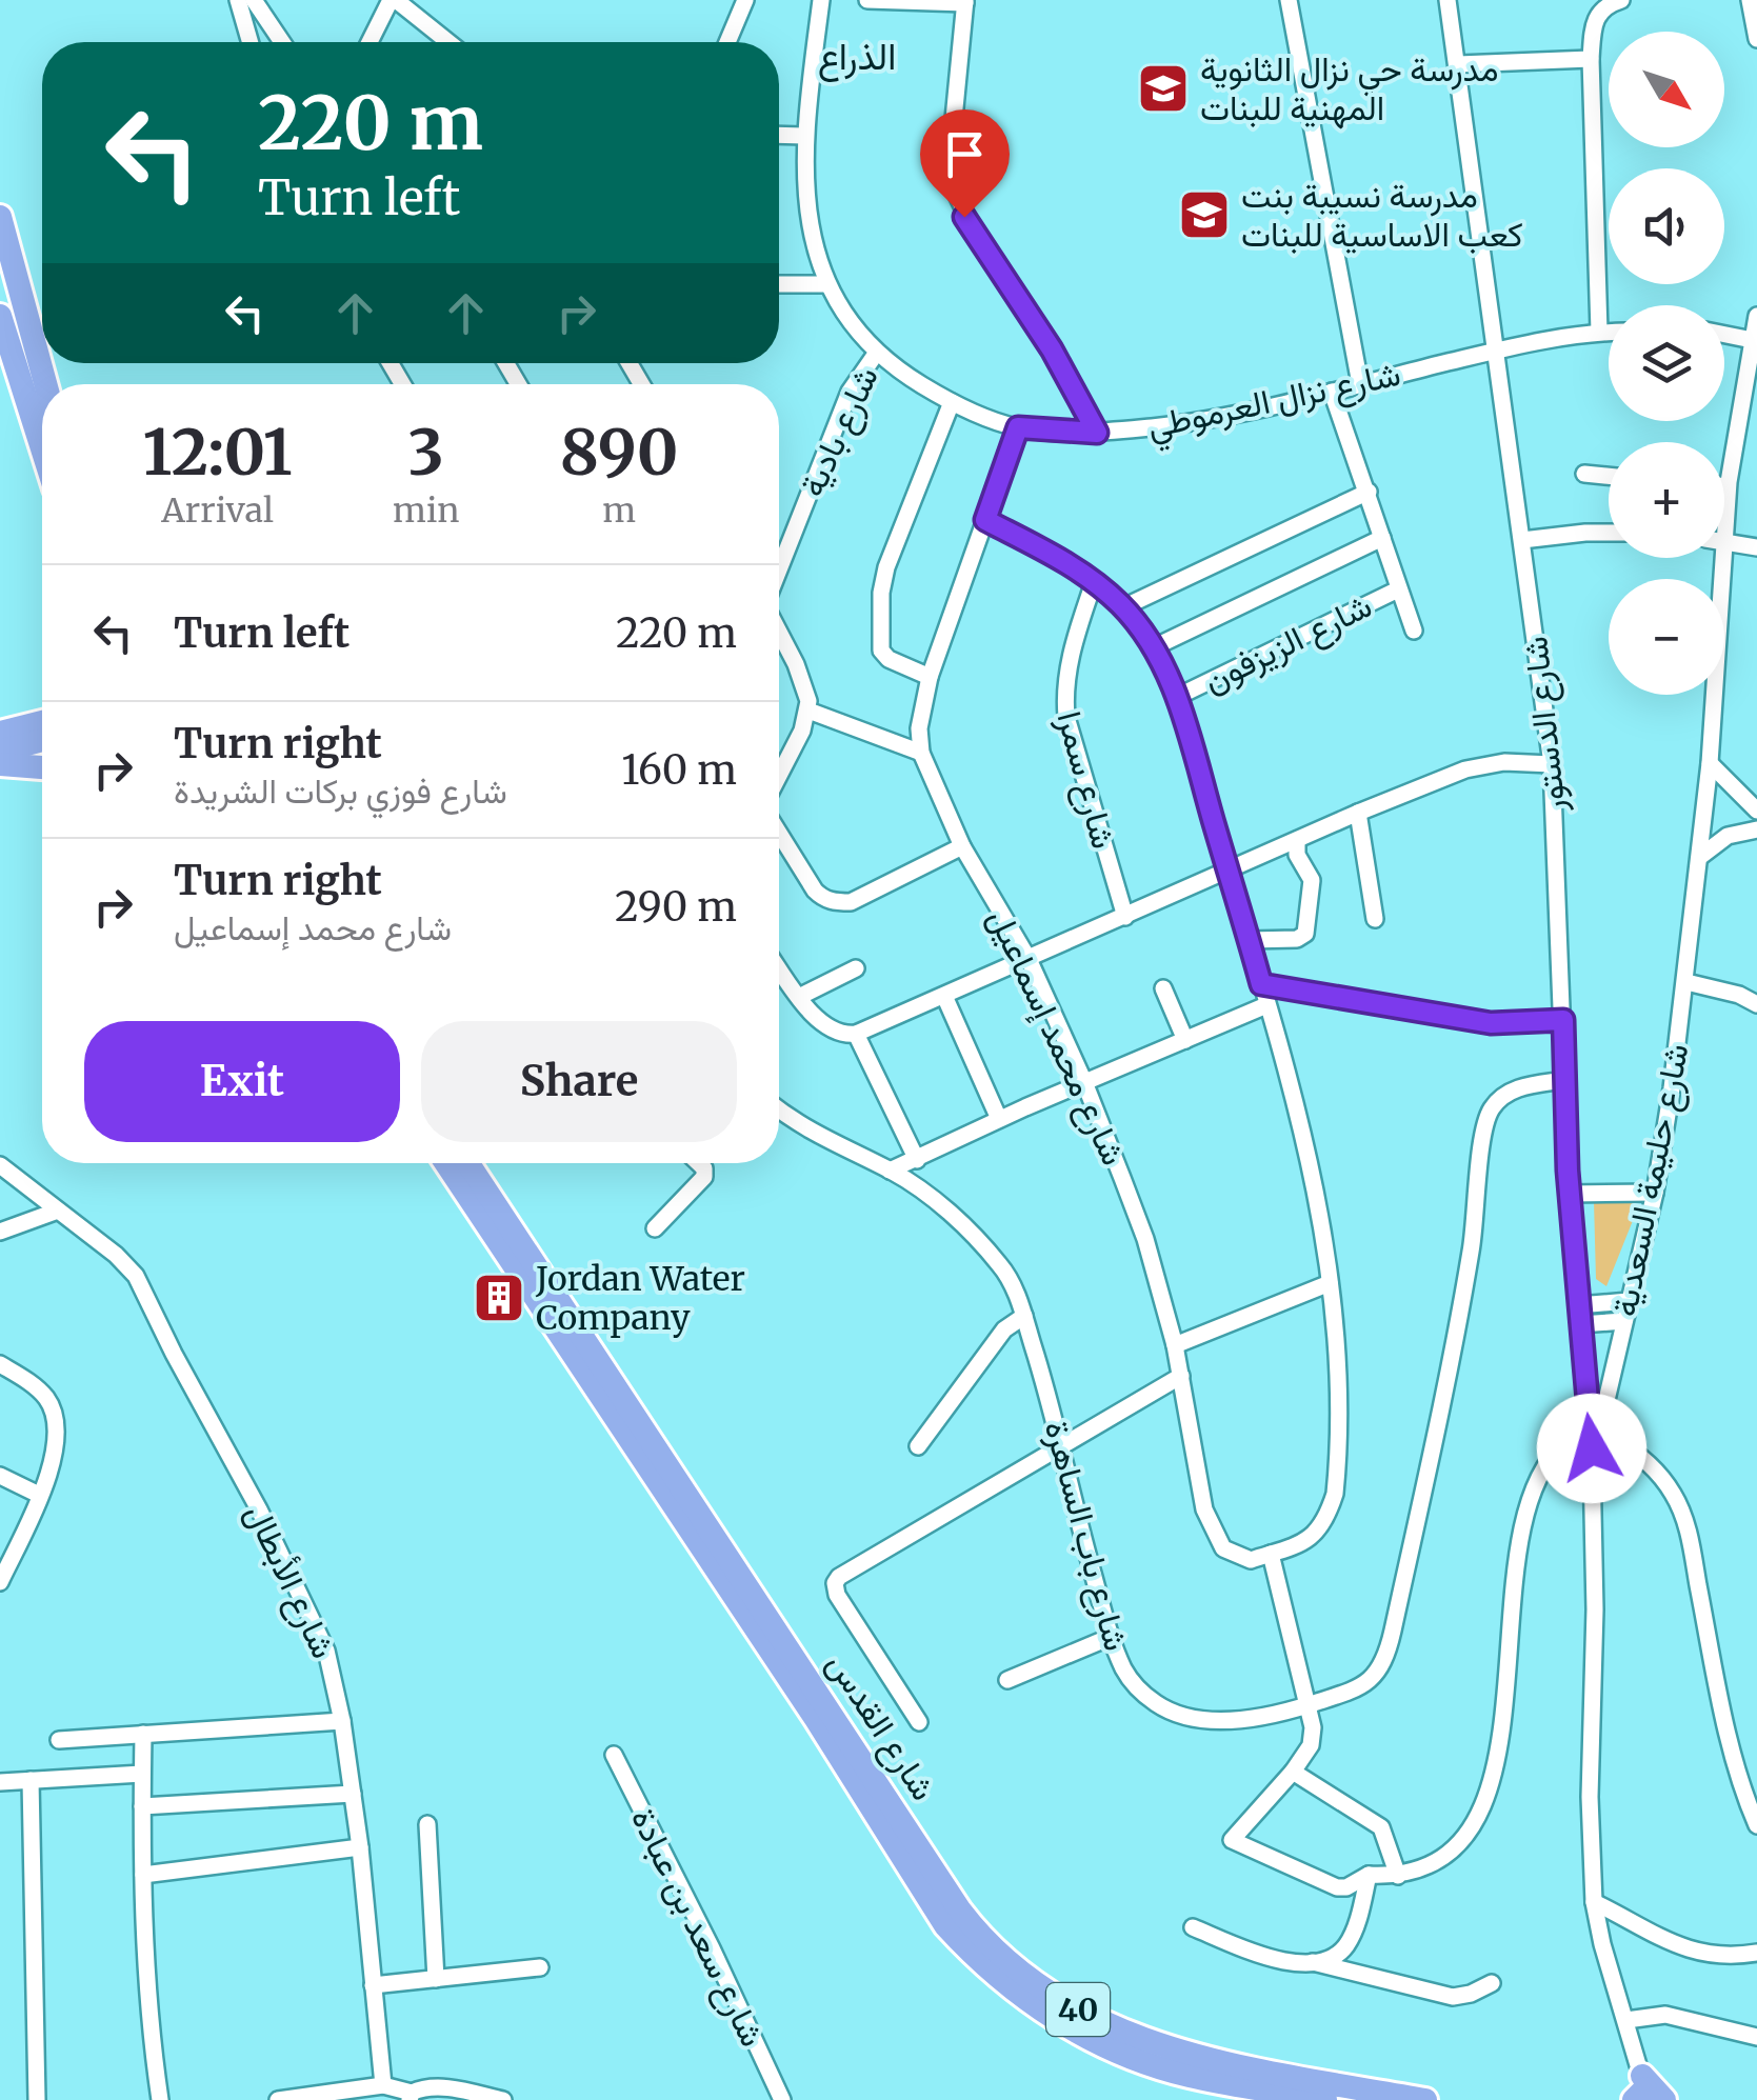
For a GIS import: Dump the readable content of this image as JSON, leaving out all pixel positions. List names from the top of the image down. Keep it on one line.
{"streets":{"highway":["شارع القدس","40"],"street":["شارع نزال العرموطي","شارع بادية","شارع الزيزفون","شارع الدستور","شارع سمرا","شارع محمد إسماعيل","شارع حليمة السعدية","شارع باب الساهرة","شارع الأبطال","شارع سعد بن عبادة"]},"crossings":[["شارع نزال العرموطي","شارع بادية"],["شارع نزال العرموطي","شارع الدستور"],["شارع نزال العرموطي","شارع محمد إسماعيل"],["شارع الدستور","شارع حليمة السعدية"],["شارع الدستور","شارع باب الساهرة"]],"districts":["الذراع"],"places":{"school or university":["مدرسة حي نزال الثانوية المهنية للبنات","مدرسة نسيبة بنت كعب الاساسية للبنات"],"building":["Jordan Water Company"]},"north":"bottom right","page":{"map_buttons":["+","−"],"turn":["220 m","Turn left"],"eta":["12:01","Arrival","3","min","890","m"],"list":[{"name":"Turn left","value":"220 m"},{"name":"Turn right","note":"شارع فوزي بركات الشريدة","value":"160 m"},{"name":"Turn right","note":"شارع محمد إسماعيل","value":"290 m"}],"buttons":["Exit","Share"]}}
